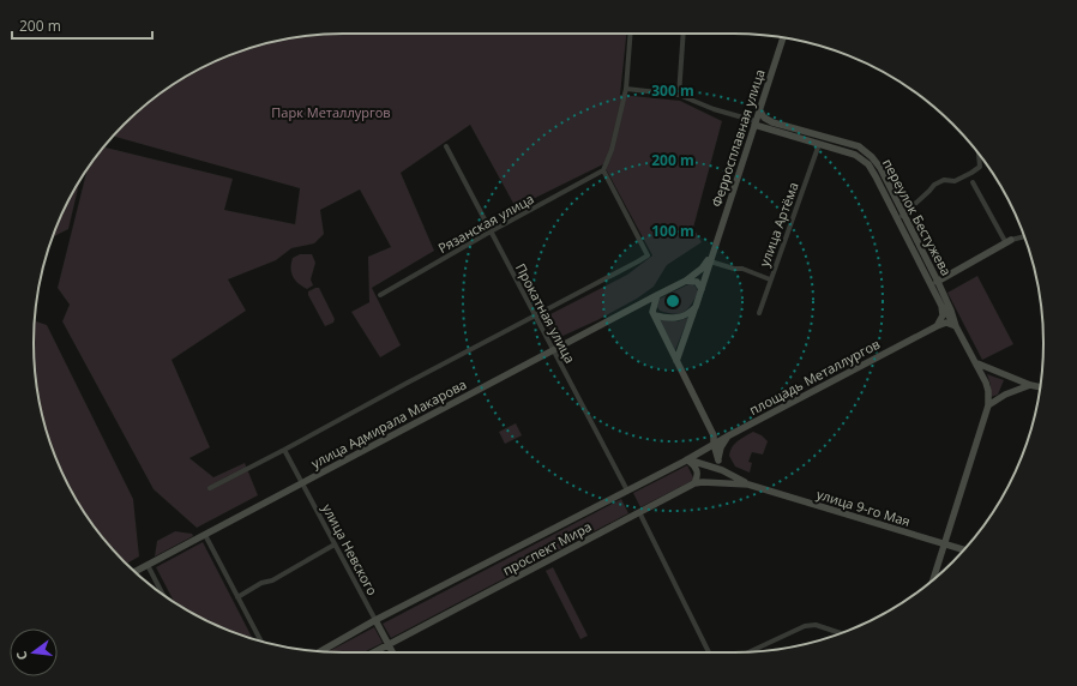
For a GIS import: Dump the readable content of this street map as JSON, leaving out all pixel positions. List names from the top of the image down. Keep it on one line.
{"streets":{"main road":["Ферросплавная улица","переулок Бестужева","площадь Металлургов","улица Адмирала Макарова","улица 9-го Мая","проспект Мира","улица Невского"],"street":["Рязанская улица","улица Артёма","Прокатная улица"]},"crossings":[["Ферросплавная улица","переулок Бестужева"],["переулок Бестужева","улица Артёма"],["Рязанская улица","Прокатная улица"],["Прокатная улица","улица Адмирала Макарова"],["Прокатная улица","проспект Мира"],["площадь Металлургов","проспект Мира"],["улица Адмирала Макарова","улица Невского"],["улица 9-го Мая","проспект Мира"],["проспект Мира","улица Невского"]],"parks":["Парк Металлургов"],"scale_bar":"200 m","north":"left","rings":["300 m","200 m","100 m"]}
